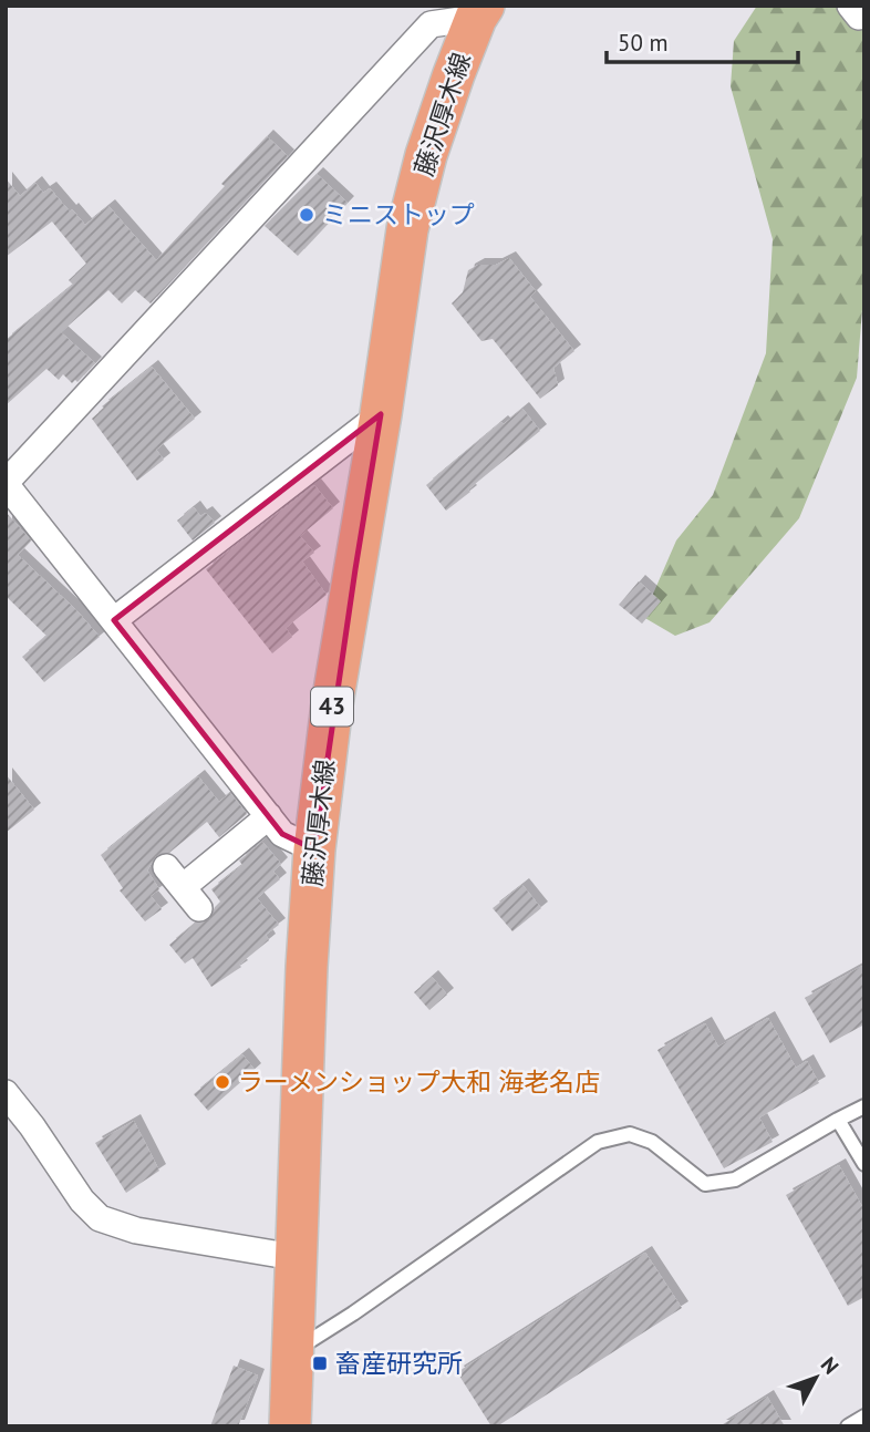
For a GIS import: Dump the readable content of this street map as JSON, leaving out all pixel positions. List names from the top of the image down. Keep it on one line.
{"streets":{"main road":["藤沢厚木線","43"]},"places":{"other":["ミニストップ","ラーメンショップ大和 海老名店"],"transit":["畜産研究所"]},"scale_bar":"50 m","north":"top right"}
